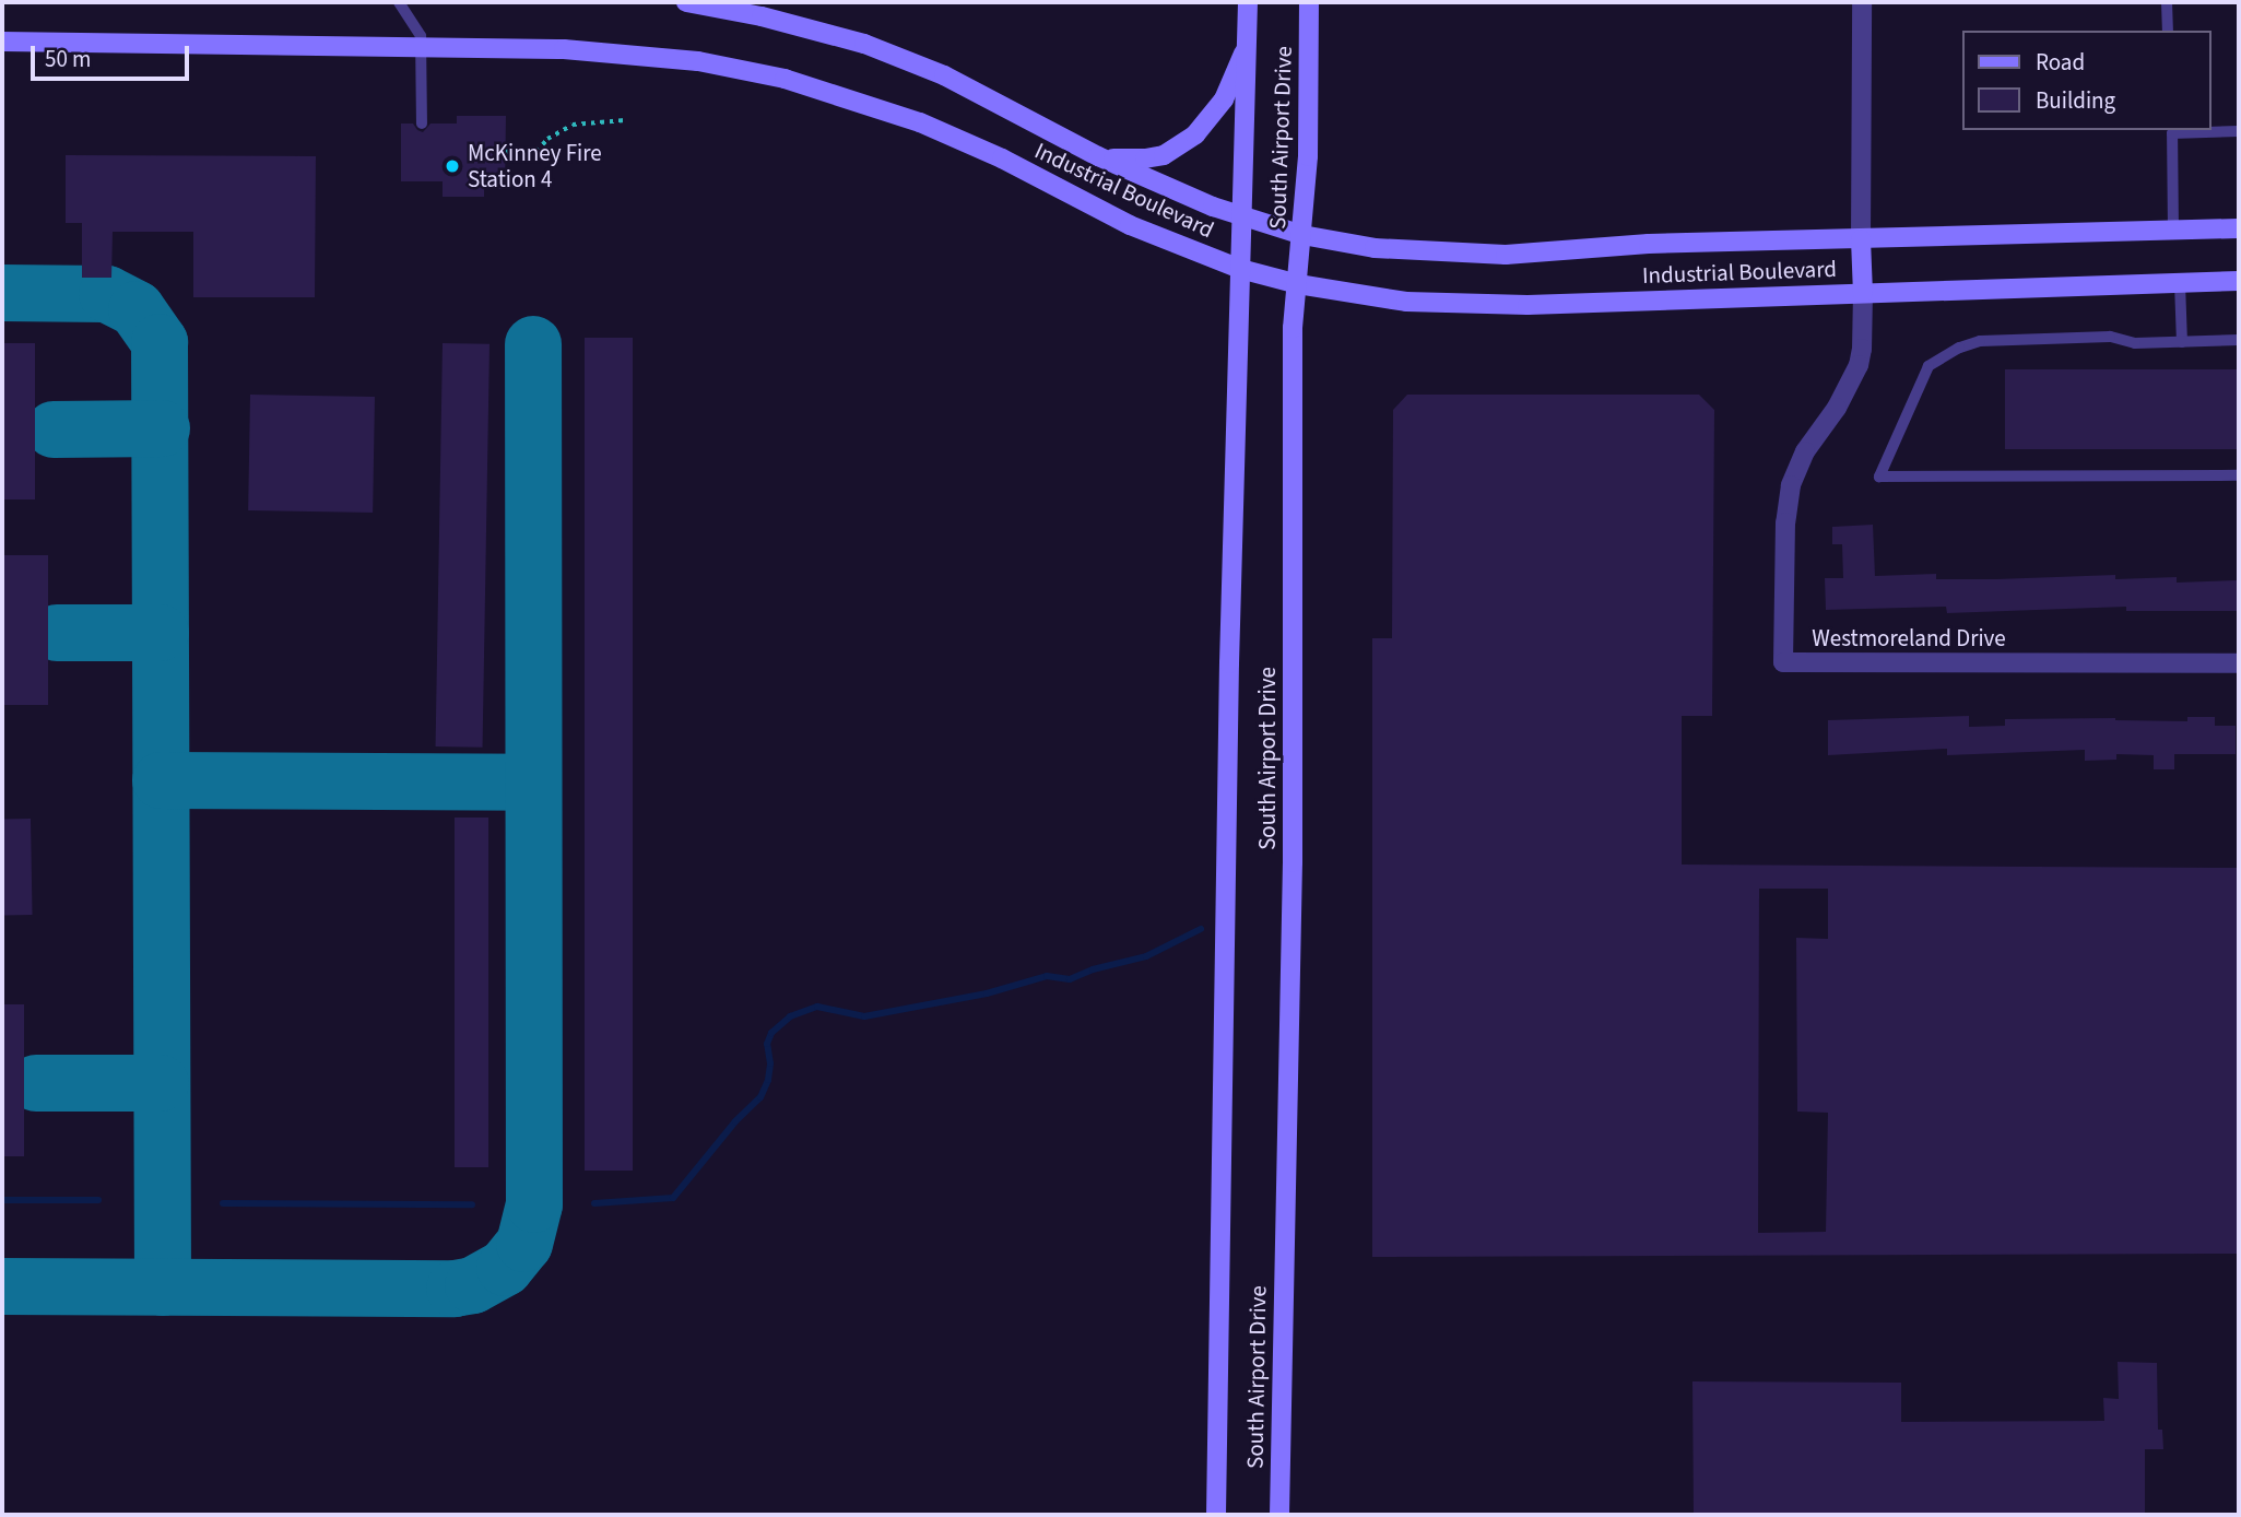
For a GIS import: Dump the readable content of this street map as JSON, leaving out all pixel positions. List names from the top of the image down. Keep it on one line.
{"streets":{"main road":["South Airport Drive","Industrial Boulevard"],"street":["Westmoreland Drive"]},"crossings":[["South Airport Drive","Industrial Boulevard"],["Industrial Boulevard","Westmoreland Drive"]],"places":["McKinney Fire Station 4"],"legend":["Road","Building"],"scale_bar":"50 m"}
